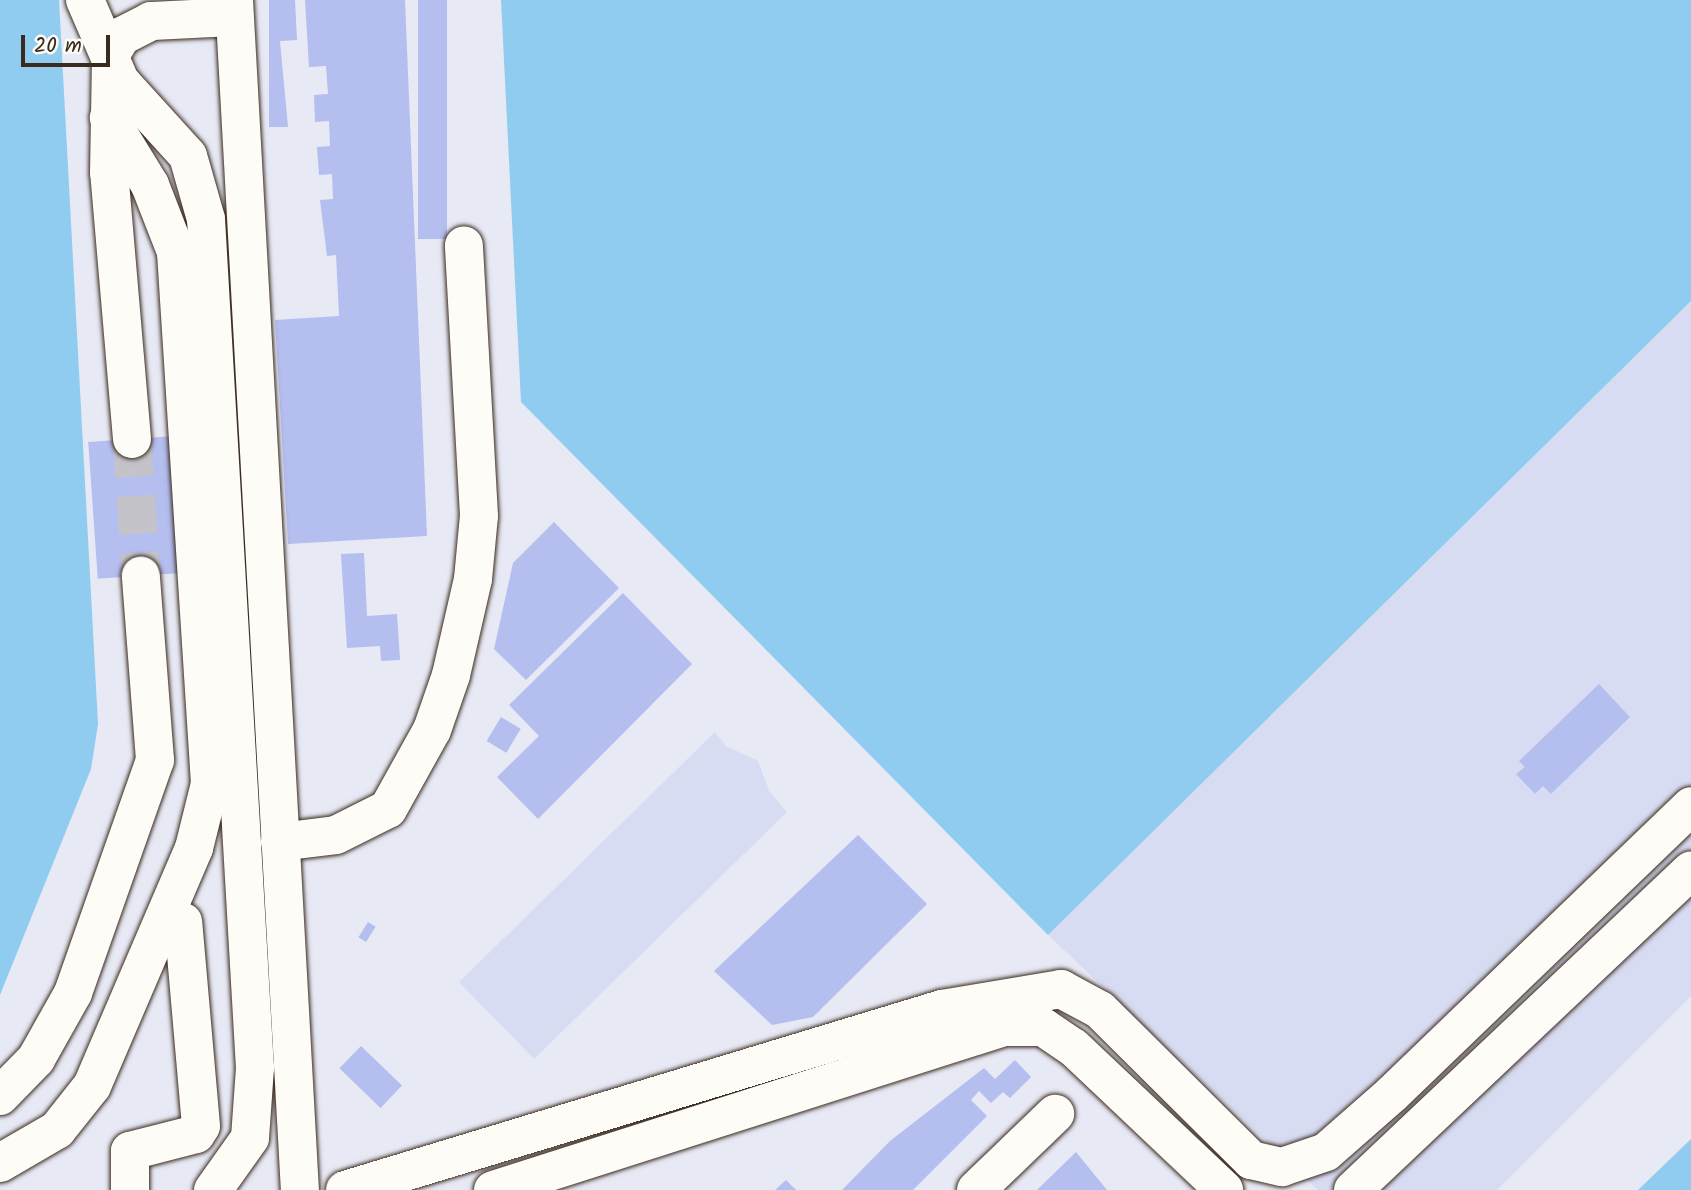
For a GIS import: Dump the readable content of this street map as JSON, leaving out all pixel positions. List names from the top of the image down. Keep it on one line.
{"scale_bar":"20 m"}
